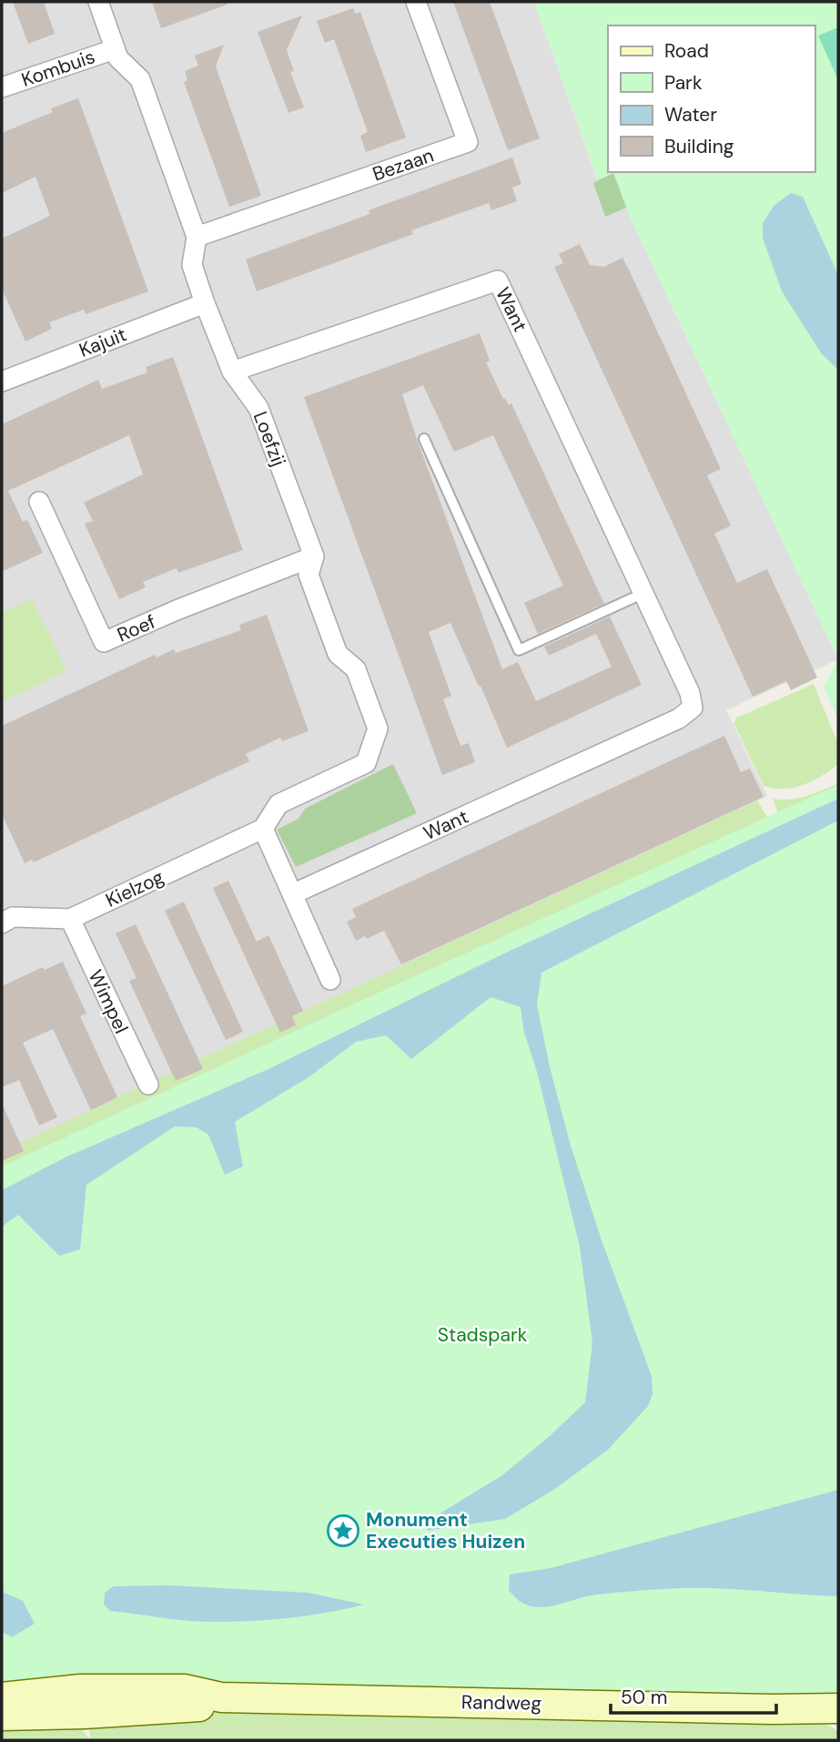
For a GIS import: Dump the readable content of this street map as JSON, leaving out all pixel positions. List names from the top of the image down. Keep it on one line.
{"streets":{"main road":["Randweg"],"street":["Kombuis","Bezaan","Want","Kajuit","Loefzij","Roef","Kielzog","Wimpel"]},"crossings":[["Kombuis","Loefzij"],["Bezaan","Loefzij"],["Want","Loefzij"],["Kajuit","Loefzij"],["Loefzij","Roef"],["Loefzij","Kielzog"],["Kielzog","Wimpel"]],"parks":["Stadspark"],"places":{"place":["Monument Executies Huizen"]},"legend":["Road","Park","Water","Building"],"scale_bar":"50 m"}
